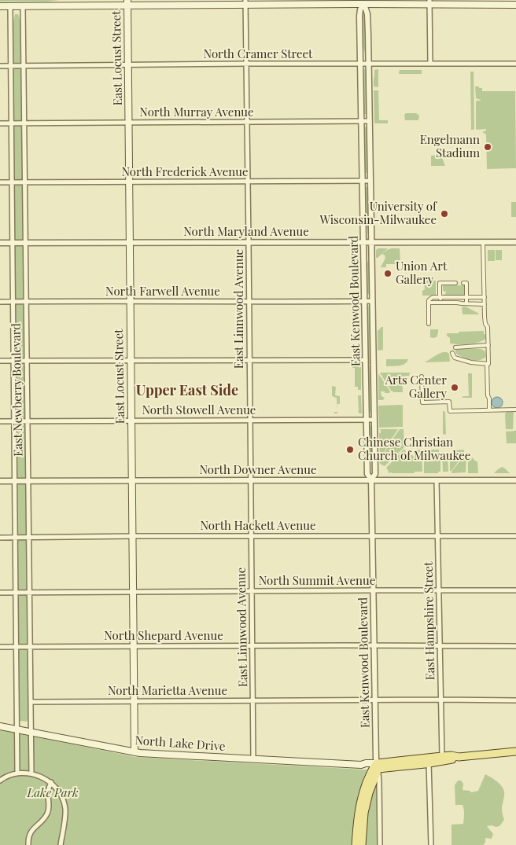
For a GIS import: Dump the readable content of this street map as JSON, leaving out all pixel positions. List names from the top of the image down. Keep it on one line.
{"streets":{"main road":["East Locust Street","North Lake Drive"],"street":["North Cramer Street","North Murray Avenue","North Frederick Avenue","North Maryland Avenue","North Farwell Avenue","East Kenwood Boulevard","East Linnwood Avenue","East Newberry Boulevard","North Stowell Avenue","North Downer Avenue","North Hackett Avenue","North Summit Avenue","East Hampshire Street","North Shepard Avenue","North Marietta Avenue"]},"crossings":[["North Cramer Street","East Locust Street"],["North Cramer Street","East Kenwood Boulevard"],["North Cramer Street","East Linnwood Avenue"],["North Cramer Street","East Newberry Boulevard"],["East Locust Street","North Murray Avenue"],["East Locust Street","North Frederick Avenue"],["East Locust Street","North Maryland Avenue"],["East Locust Street","North Farwell Avenue"],["East Locust Street","North Stowell Avenue"],["East Locust Street","North Downer Avenue"],["East Locust Street","North Hackett Avenue"],["East Locust Street","North Summit Avenue"],["East Locust Street","North Shepard Avenue"],["East Locust Street","North Marietta Avenue"],["East Locust Street","North Lake Drive"],["North Murray Avenue","East Kenwood Boulevard"],["North Murray Avenue","East Linnwood Avenue"],["North Murray Avenue","East Newberry Boulevard"],["North Frederick Avenue","East Kenwood Boulevard"],["North Frederick Avenue","East Linnwood Avenue"],["North Frederick Avenue","East Newberry Boulevard"],["North Maryland Avenue","East Kenwood Boulevard"],["North Maryland Avenue","East Linnwood Avenue"],["North Maryland Avenue","East Newberry Boulevard"],["North Farwell Avenue","East Kenwood Boulevard"],["North Farwell Avenue","East Linnwood Avenue"],["North Farwell Avenue","East Newberry Boulevard"],["East Kenwood Boulevard","North Stowell Avenue"],["East Kenwood Boulevard","North Downer Avenue"],["East Kenwood Boulevard","North Hackett Avenue"],["East Kenwood Boulevard","North Summit Avenue"],["East Kenwood Boulevard","North Shepard Avenue"],["East Kenwood Boulevard","North Marietta Avenue"],["East Kenwood Boulevard","North Lake Drive"],["East Linnwood Avenue","North Stowell Avenue"],["East Linnwood Avenue","North Downer Avenue"],["East Linnwood Avenue","North Hackett Avenue"],["East Linnwood Avenue","North Summit Avenue"],["East Linnwood Avenue","North Shepard Avenue"],["East Linnwood Avenue","North Marietta Avenue"],["East Linnwood Avenue","North Lake Drive"],["East Newberry Boulevard","North Stowell Avenue"],["East Newberry Boulevard","North Downer Avenue"],["East Newberry Boulevard","North Hackett Avenue"],["East Newberry Boulevard","North Summit Avenue"],["East Newberry Boulevard","North Shepard Avenue"],["East Newberry Boulevard","North Marietta Avenue"],["East Newberry Boulevard","North Lake Drive"],["North Downer Avenue","East Hampshire Street"],["North Hackett Avenue","East Hampshire Street"],["North Summit Avenue","East Hampshire Street"],["East Hampshire Street","North Shepard Avenue"],["East Hampshire Street","North Marietta Avenue"],["East Hampshire Street","North Lake Drive"]],"districts":["Upper East Side"],"parks":["Lake Park"],"places":["Engelmann Stadium","University of Wisconsin-Milwaukee","Union Art Gallery","Arts Center Gallery","Chinese Christian Church of Milwaukee"]}
